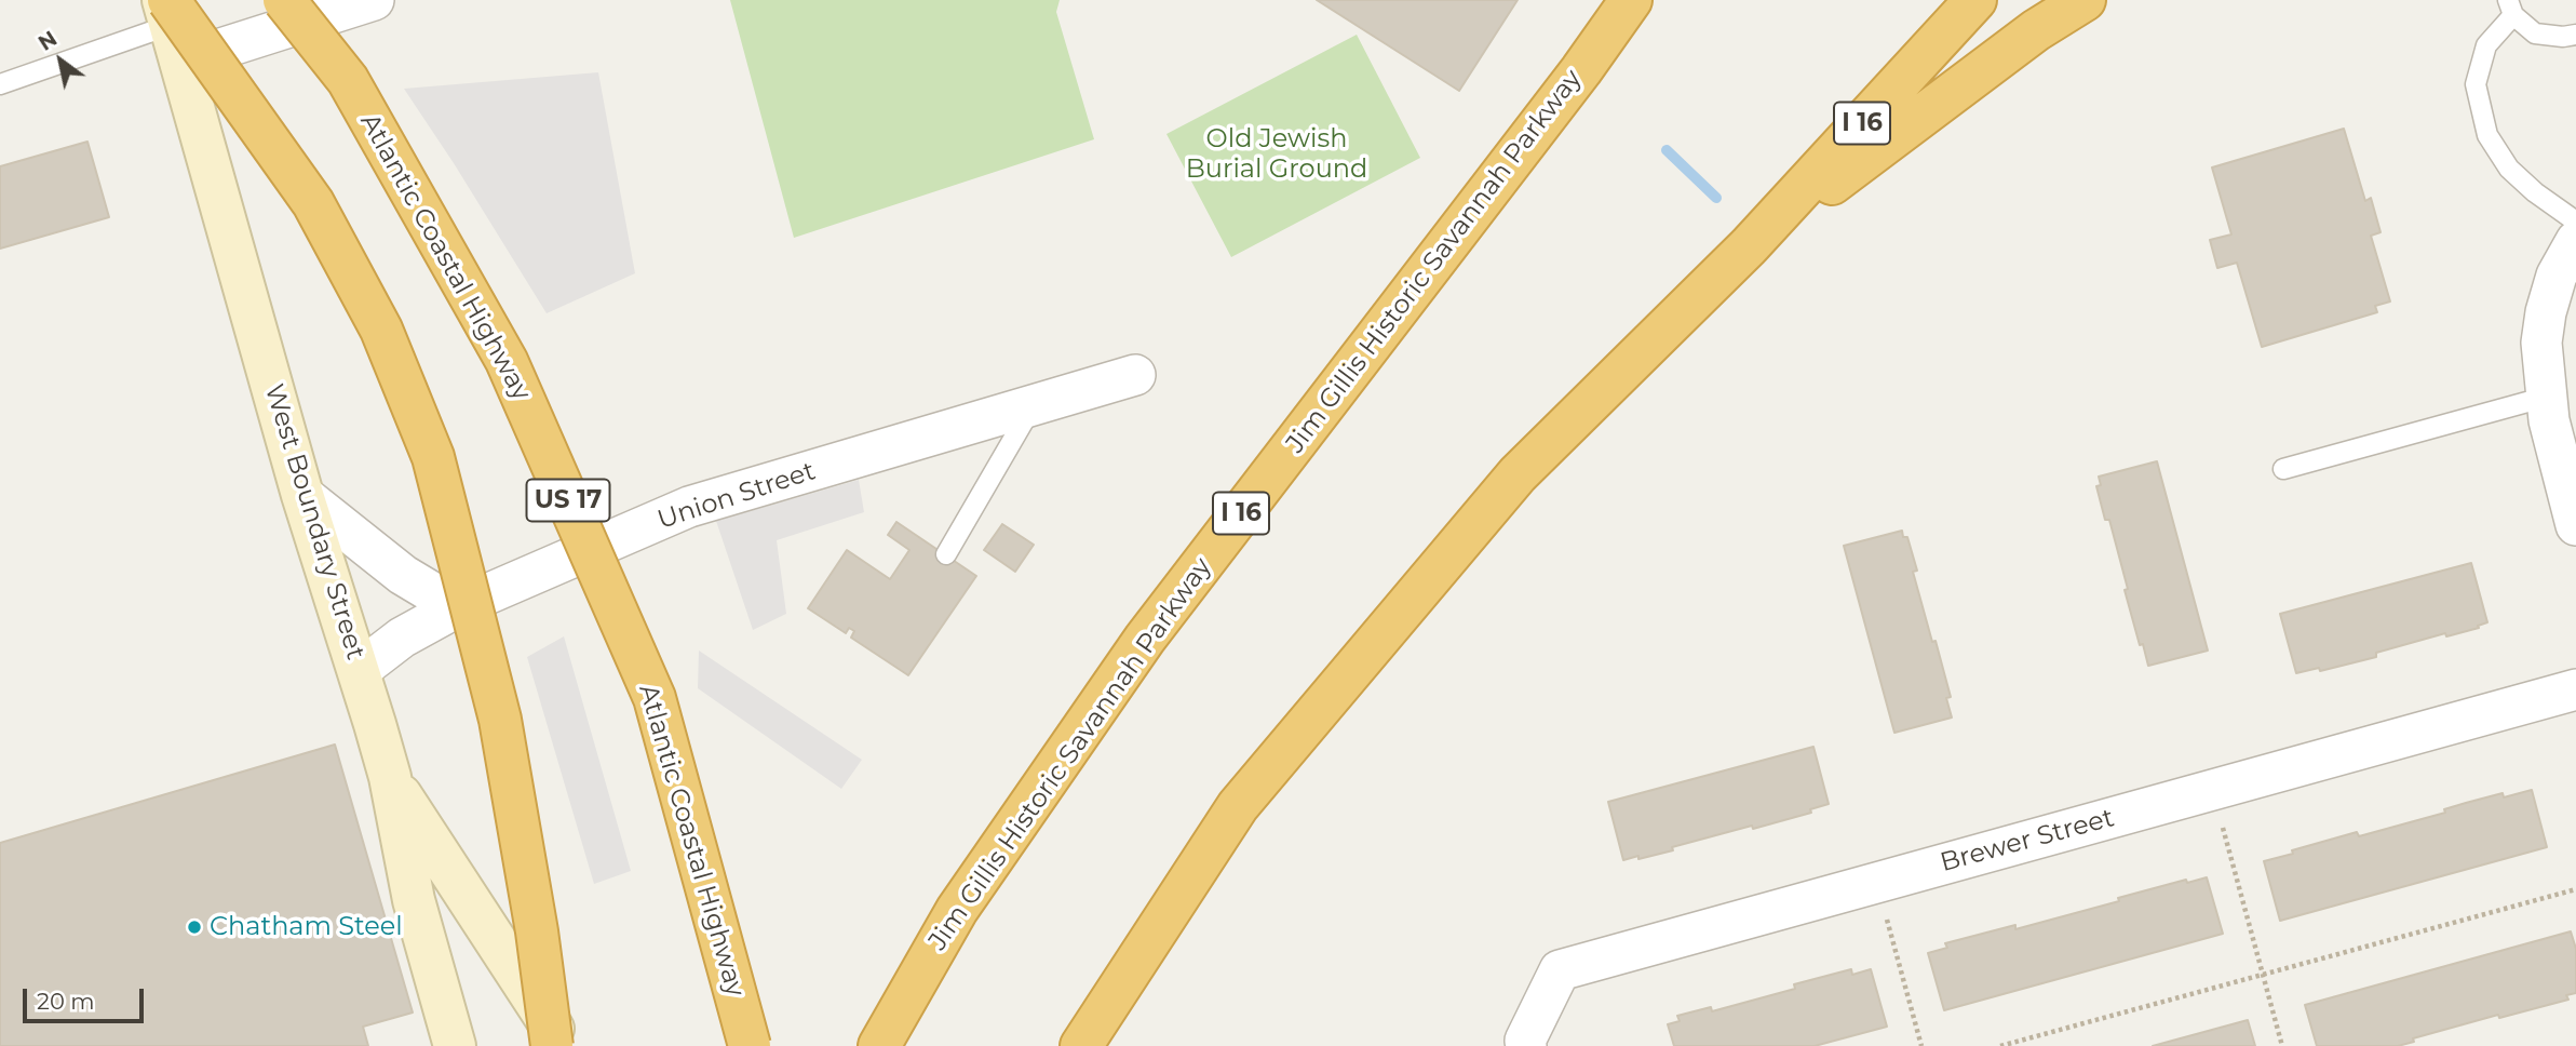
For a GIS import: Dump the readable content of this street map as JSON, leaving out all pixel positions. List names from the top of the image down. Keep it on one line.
{"streets":{"highway":["I 16","Atlantic Coastal Highway","Jim Gillis Historic Savannah Parkway","US 17"],"main road":["West Boundary Street"],"street":["Union Street","Brewer Street"]},"crossings":[["Union Street","West Boundary Street"]],"parks":["Old Jewish Burial Ground"],"places":["Chatham Steel"],"scale_bar":"20 m","north":"top left"}
